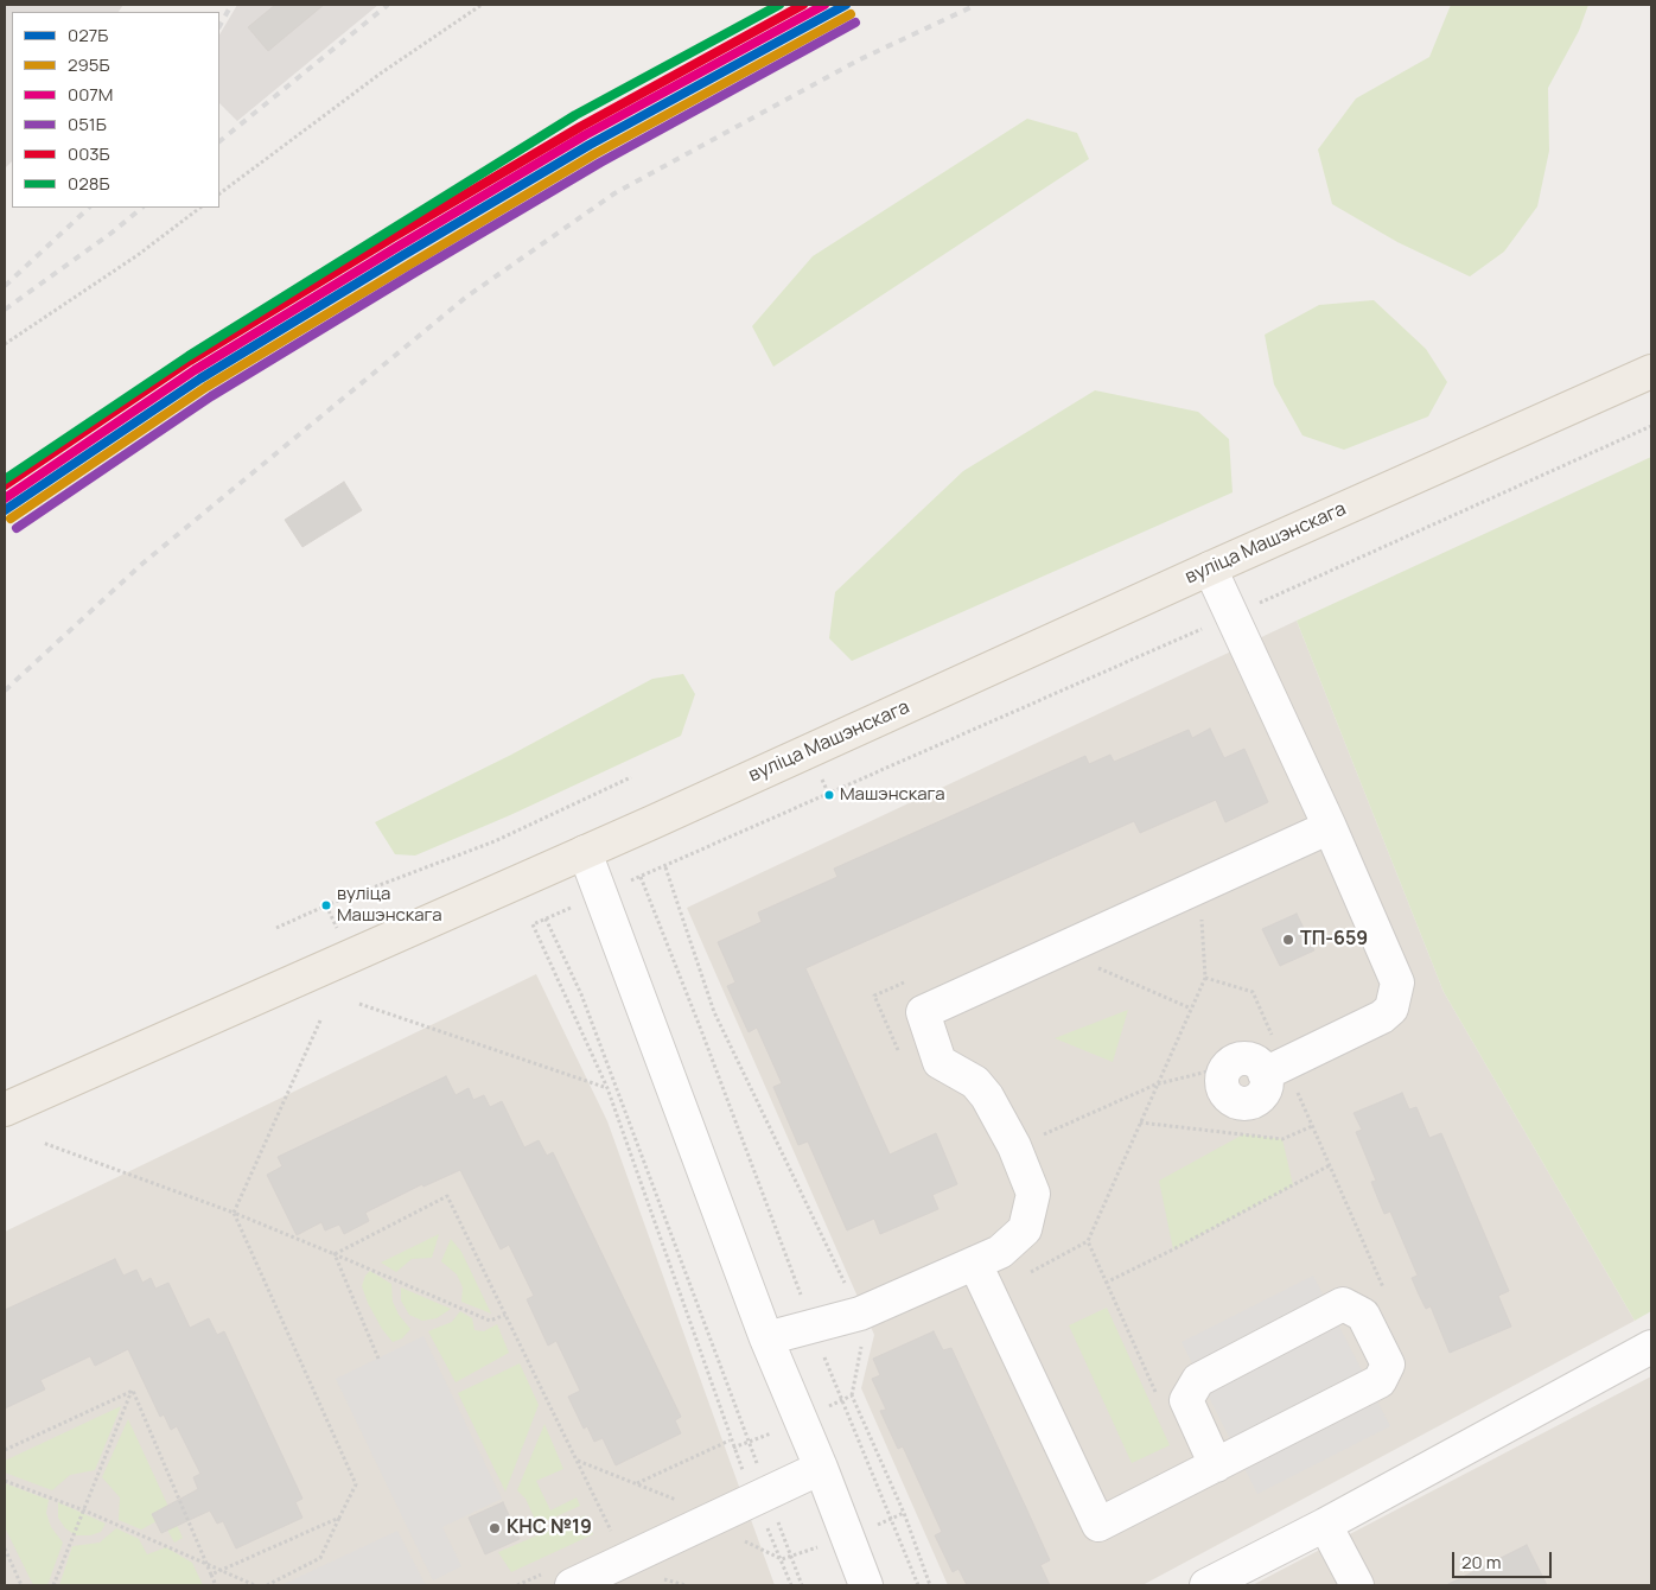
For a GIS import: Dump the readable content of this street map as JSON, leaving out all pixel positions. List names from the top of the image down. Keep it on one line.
{"streets":{"main road":["вуліца Машэнскага"]},"places":["Машэнскага","вуліца Машэнскага","ТП-659","КНС №19"],"lines":["transit line 027Б","transit line 007М","transit line 003Б","transit line 028Б","transit line 295Б","transit line 051Б"],"legend":["027Б","295Б","007М","051Б","003Б","028Б"],"scale_bar":"20 m"}
